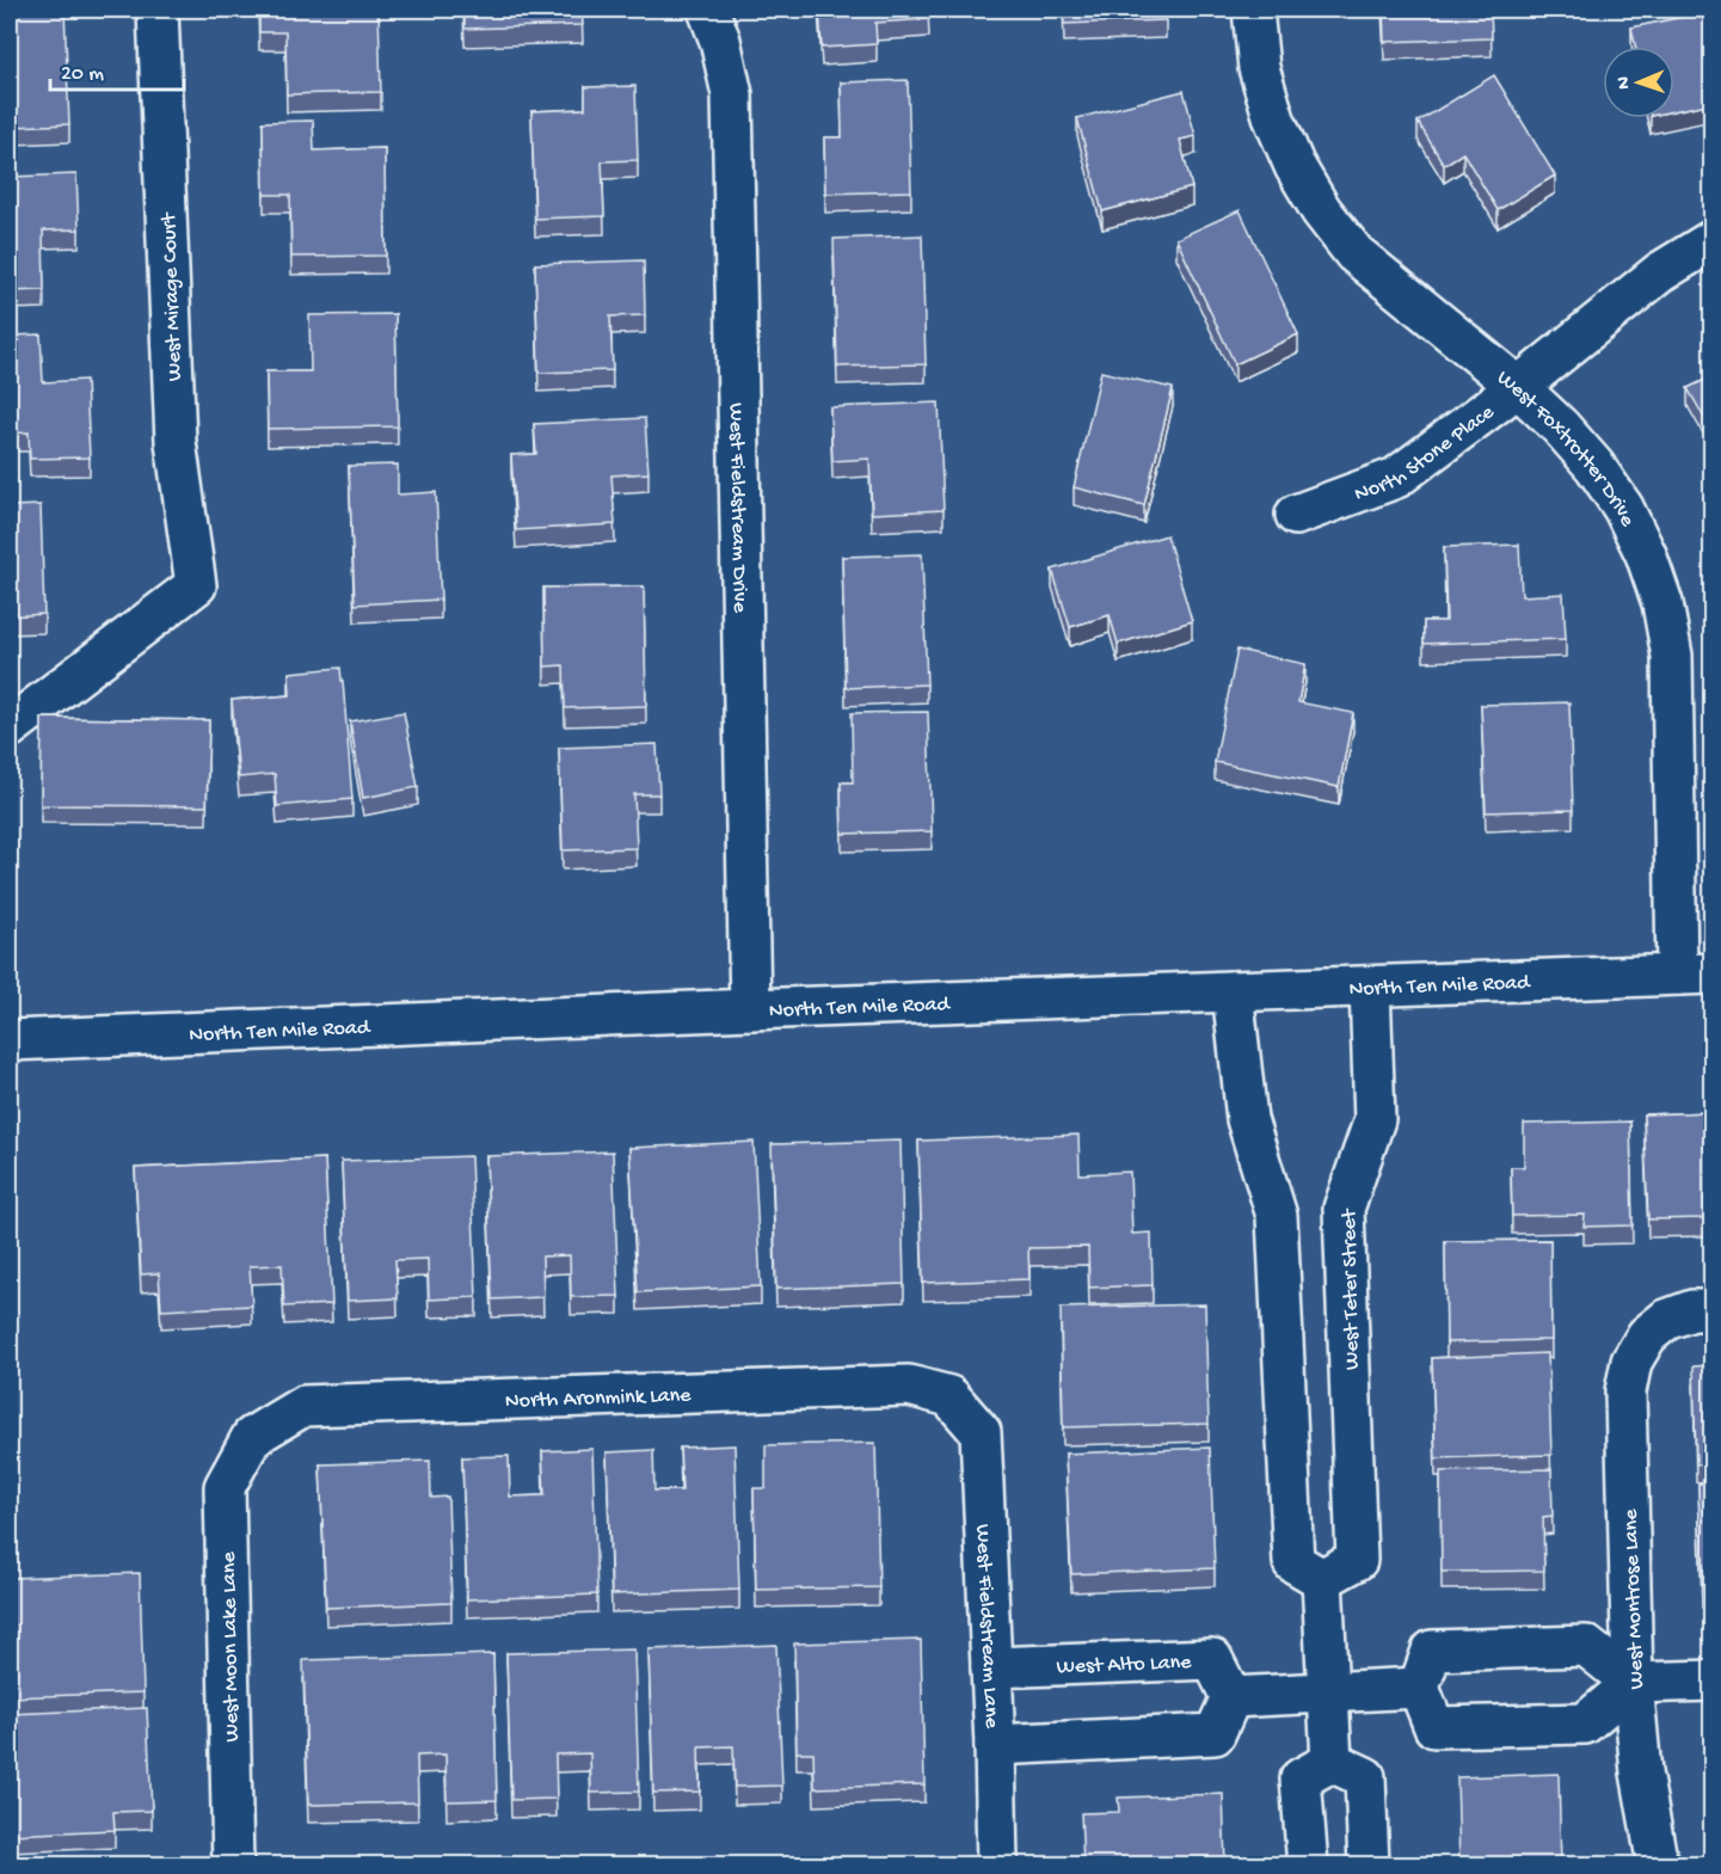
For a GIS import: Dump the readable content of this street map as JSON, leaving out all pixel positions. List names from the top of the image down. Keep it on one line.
{"streets":{"street":["West Mirage Court","North Stone Place","West Foxtrotter Drive","West Fieldstream Drive","North Ten Mile Road","West Teter Street","North Aronmink Lane","West Montrose Lane","West Fieldstream Lane","West Moon Lake Lane","West Alto Lane"]},"crossings":[["North Stone Place","West Foxtrotter Drive"],["West Foxtrotter Drive","North Ten Mile Road"],["West Fieldstream Drive","North Ten Mile Road"],["North Ten Mile Road","West Teter Street"],["North Aronmink Lane","West Fieldstream Lane"],["North Aronmink Lane","West Moon Lake Lane"],["West Fieldstream Lane","West Alto Lane"]],"scale_bar":"20 m","north":"left"}
